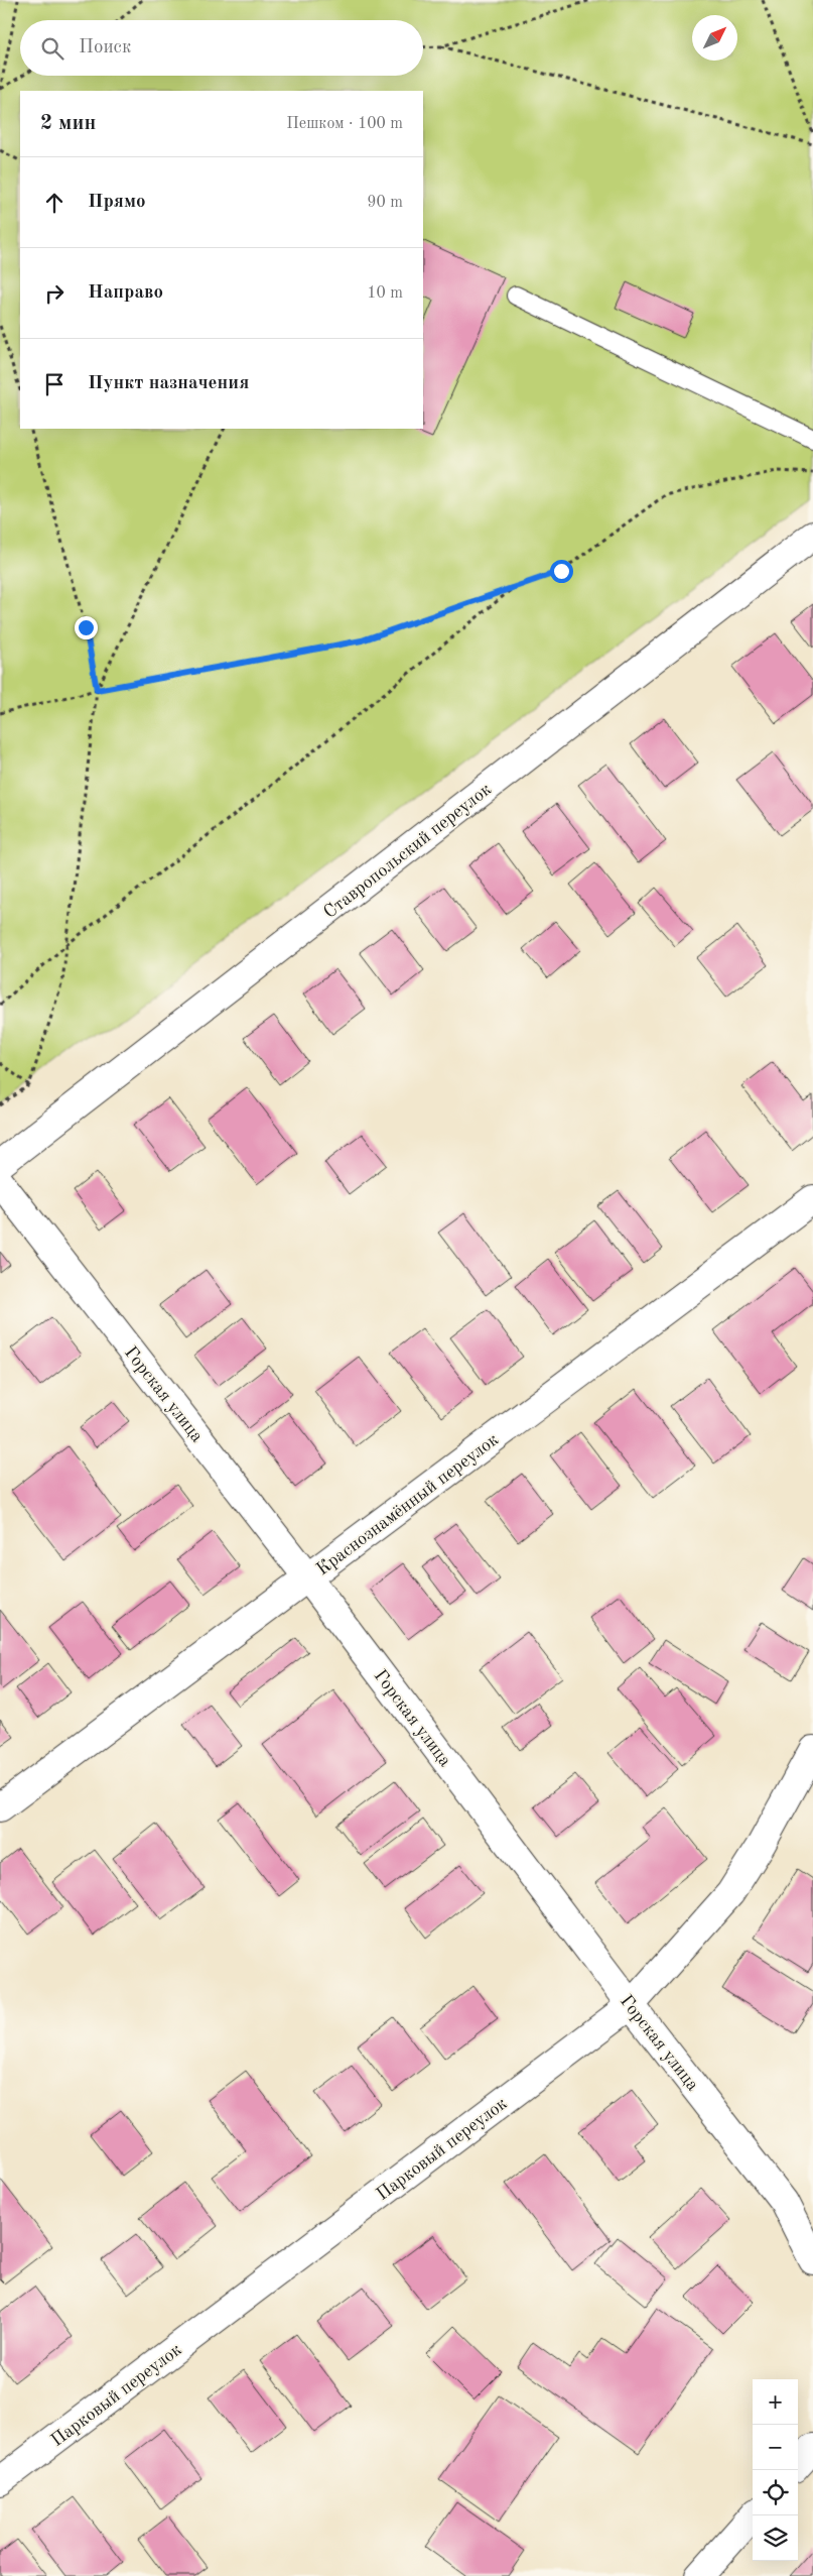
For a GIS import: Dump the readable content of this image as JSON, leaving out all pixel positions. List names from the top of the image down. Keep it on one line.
{"streets":{"street":["Ставропольский переулок","Горская улица","Краснознамённый переулок","Парковый переулок"]},"crossings":[["Горская улица","Краснознамённый переулок"],["Горская улица","Парковый переулок"]],"north":"top right","page":{"search":"Поиск","heading":["2 мин","Пешком · 100 m"],"list":[["Прямо","90 m"],["Направо","10 m"],"Пункт назначения"],"map_buttons":["+","−"]}}
